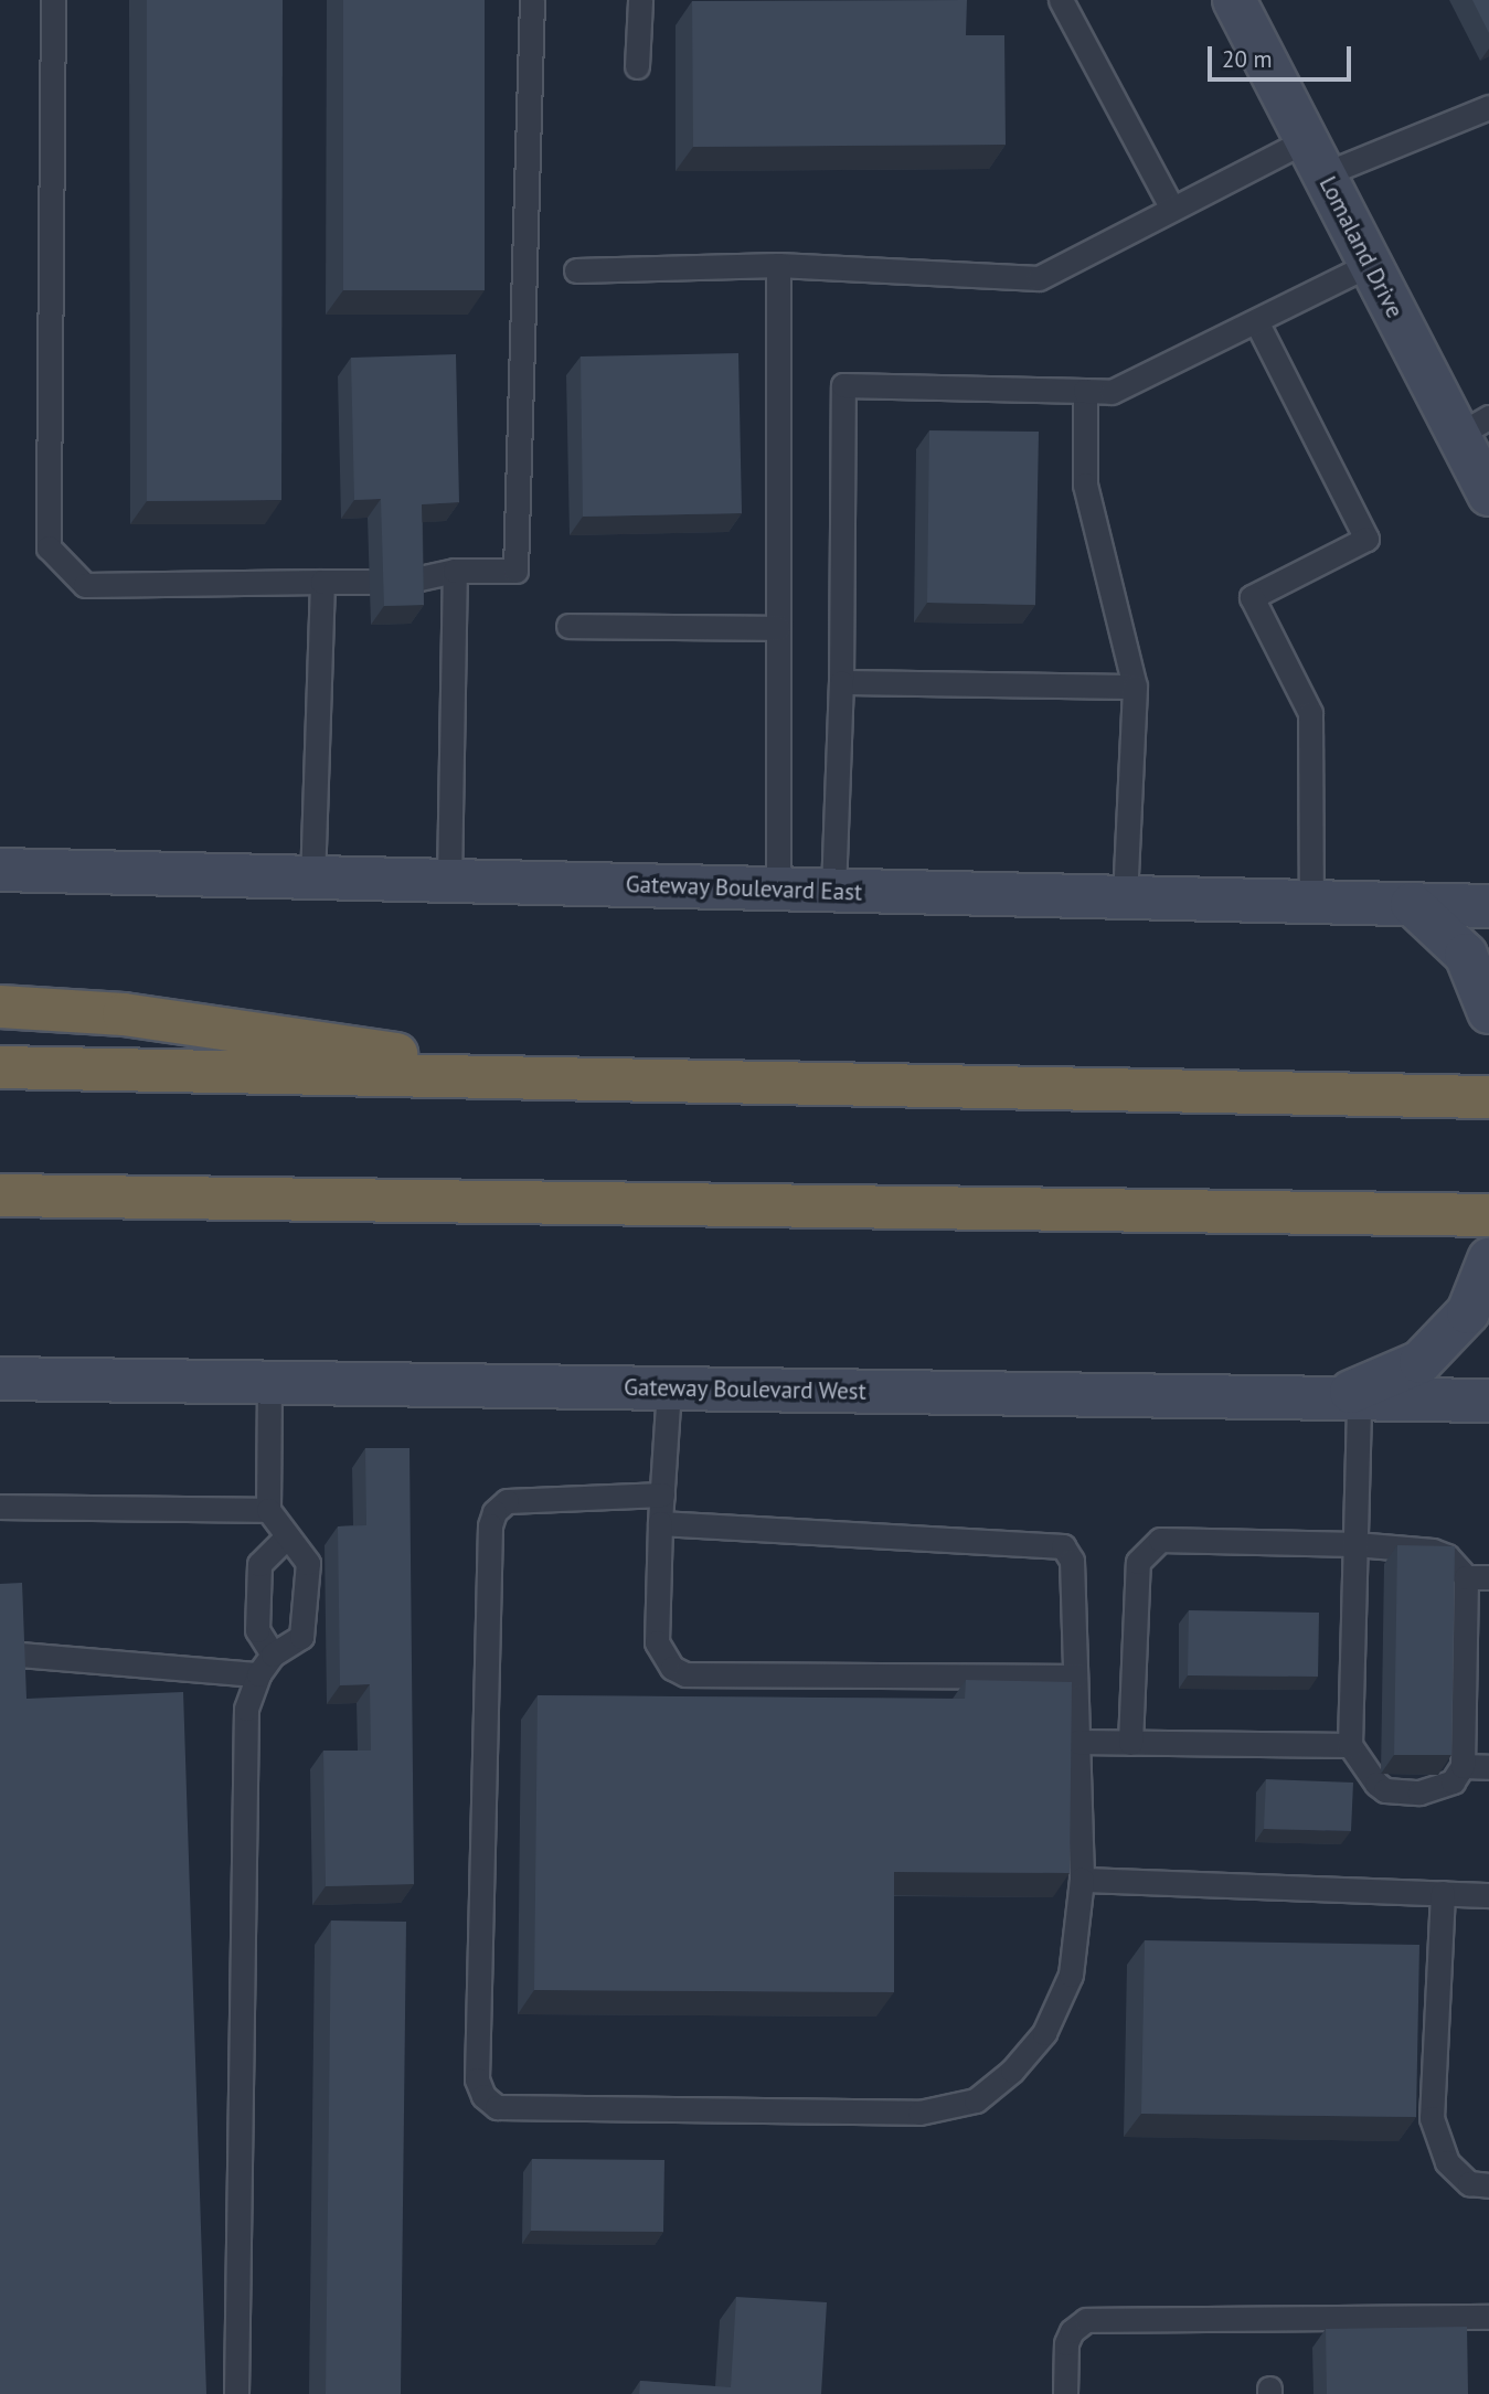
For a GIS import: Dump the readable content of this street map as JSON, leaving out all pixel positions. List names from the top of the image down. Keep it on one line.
{"streets":{"main road":["Lomaland Drive","Gateway Boulevard East","Gateway Boulevard West"]},"scale_bar":"20 m"}
